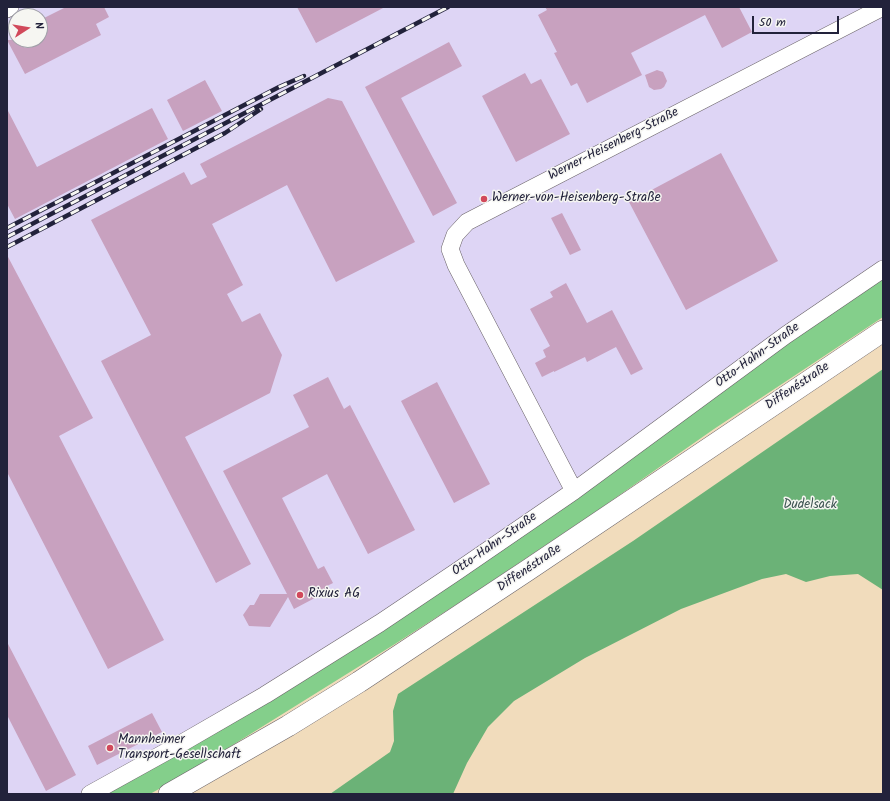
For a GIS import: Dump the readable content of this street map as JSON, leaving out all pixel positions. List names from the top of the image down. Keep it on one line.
{"streets":{"main road":["Diffenéstraße"],"street":["Werner-Heisenberg-Straße","Otto-Hahn-Straße"]},"crossings":[["Werner-Heisenberg-Straße","Otto-Hahn-Straße"]],"parks":["Dudelsack"],"places":["Werner-von-Heisenberg-Straße","Rixius AG","Mannheimer Transport-Gesellschaft"],"scale_bar":"50 m","north":"right"}
